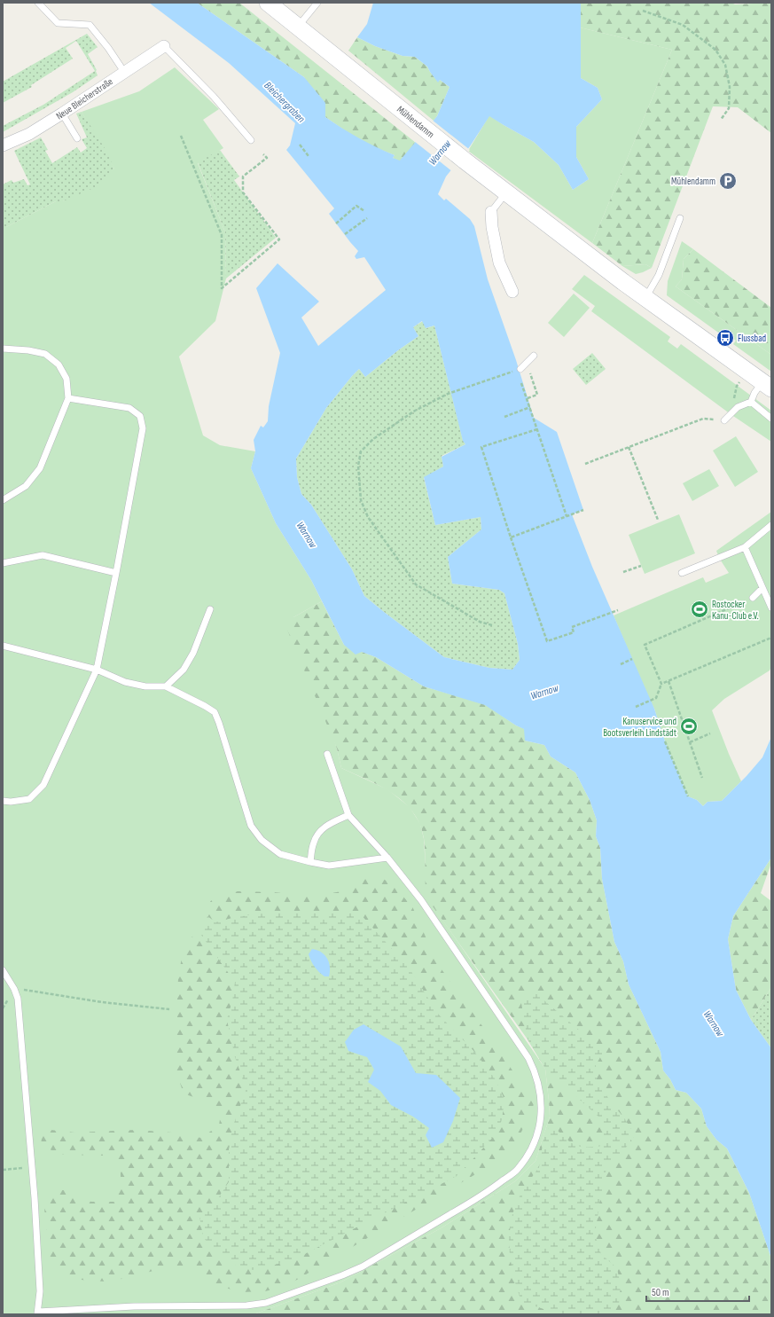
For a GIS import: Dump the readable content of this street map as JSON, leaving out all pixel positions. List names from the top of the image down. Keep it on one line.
{"streets":{"main road":["Mühlendamm"],"street":["Neue Bleicherstraße"]},"water":["Bleichergraben","Warnow"],"places":{"parking":["Mühlendamm"],"bus stop":["Flussbad"],"sports":["Rostocker Kanu-Club e.V.","Kanuservice und Bootsverleih Lindstädt"]},"scale_bar":"50 m"}
